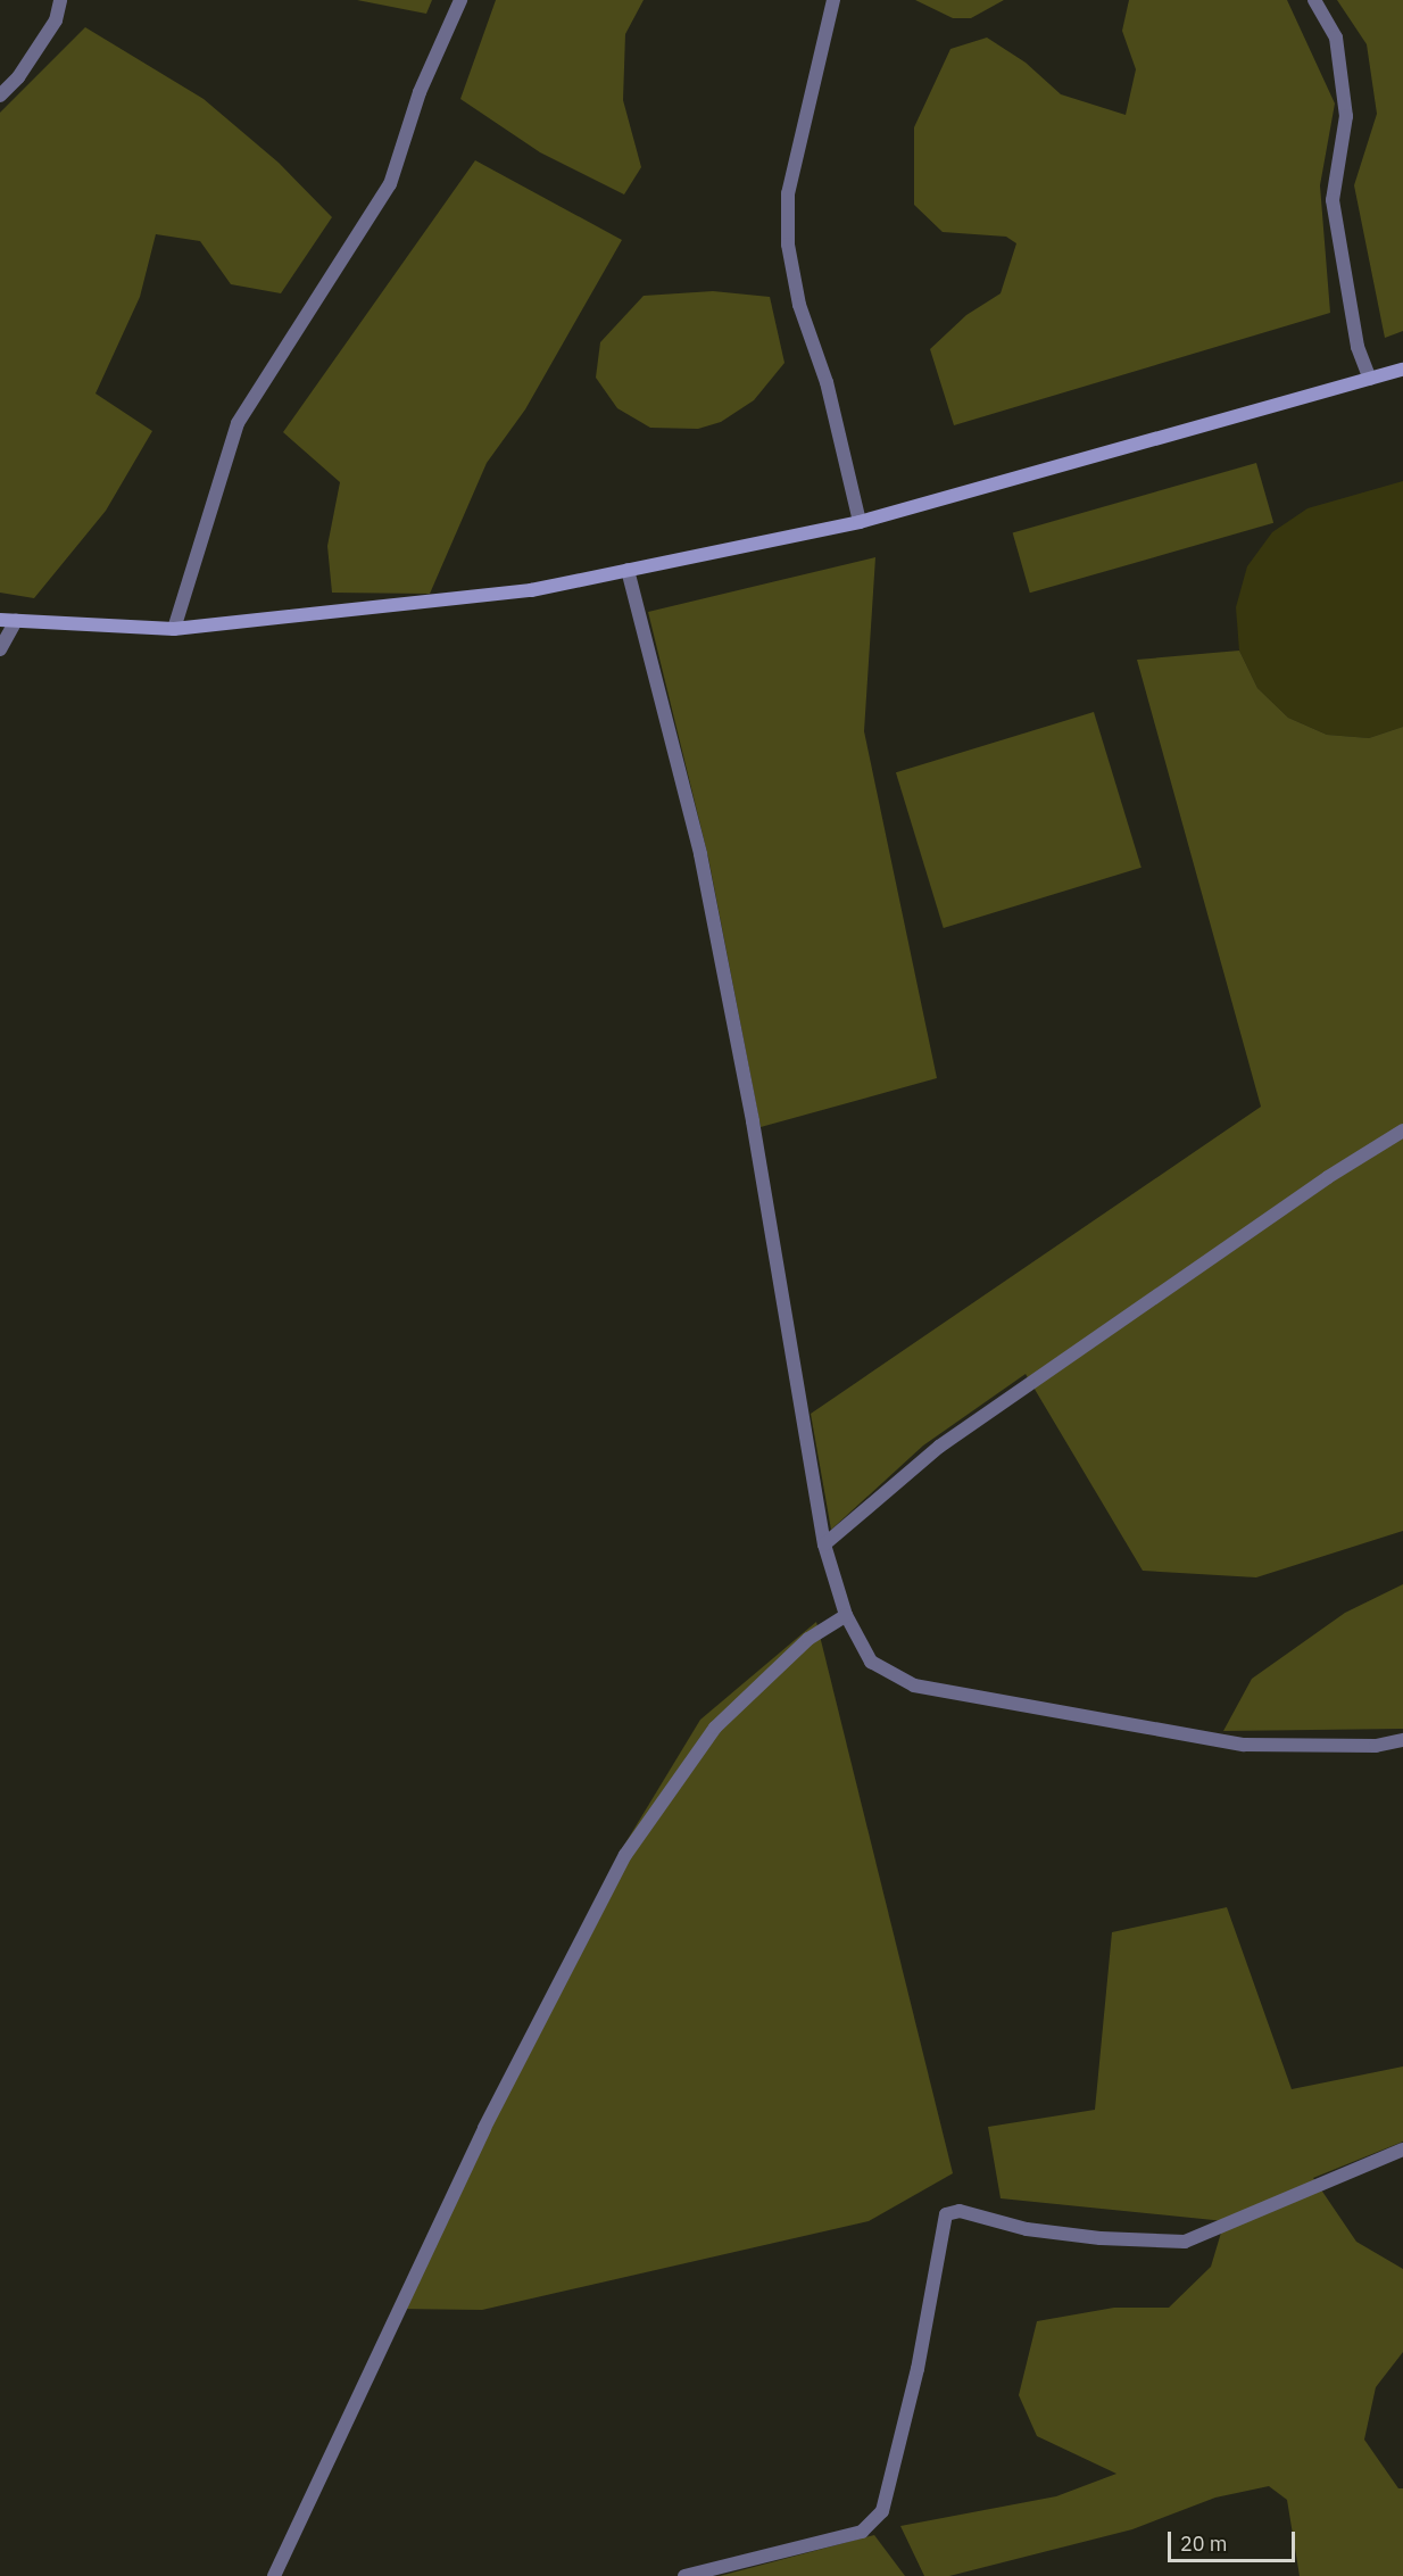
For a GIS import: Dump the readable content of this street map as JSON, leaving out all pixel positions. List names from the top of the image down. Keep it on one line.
{"scale_bar":"20 m"}
